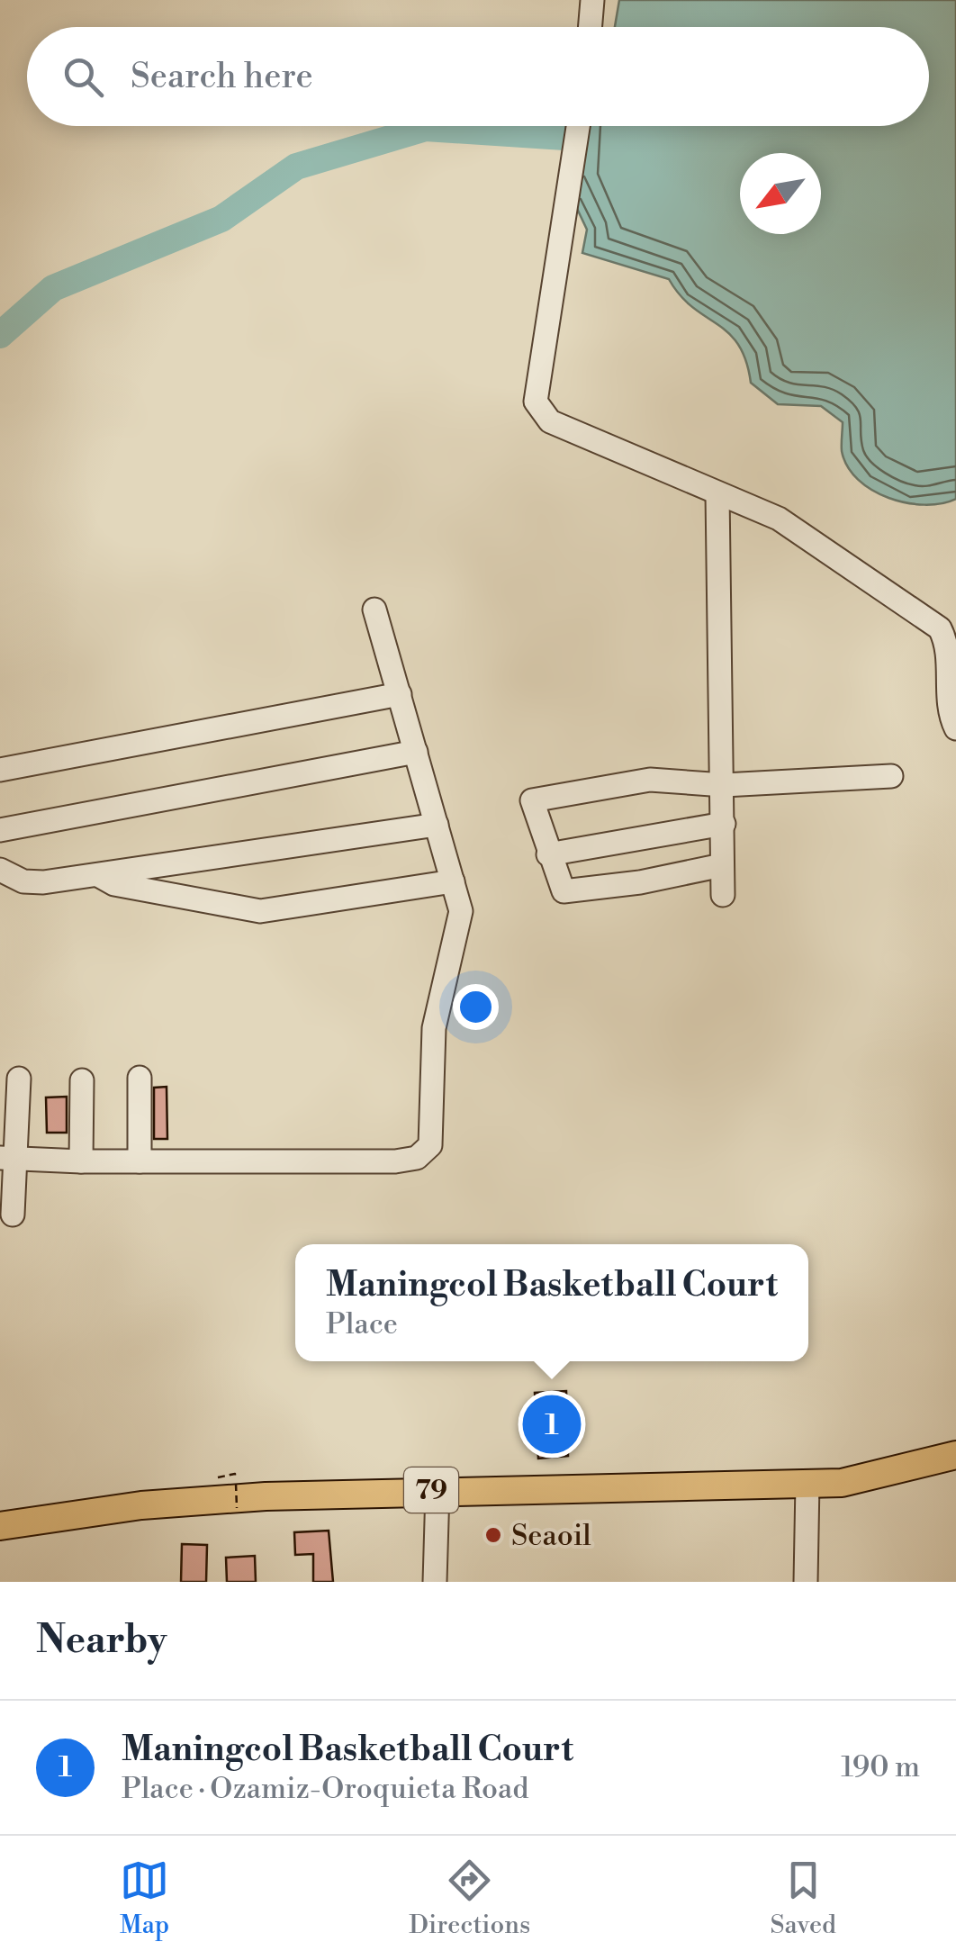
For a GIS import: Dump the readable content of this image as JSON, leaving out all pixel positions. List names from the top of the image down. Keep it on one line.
{"streets":{"main road":["79"]},"places":["Seaoil"],"north":"bottom left","page":{"search":"Search here","popup":["Maningcol Basketball Court","Place"],"pins":"1","heading":"Nearby","list":[{"mark":"1","name":"Maningcol Basketball Court","note":"Place · Ozamiz-Oroquieta Road","value":"190 m"}],"nav":["Map","Directions","Saved"]}}
